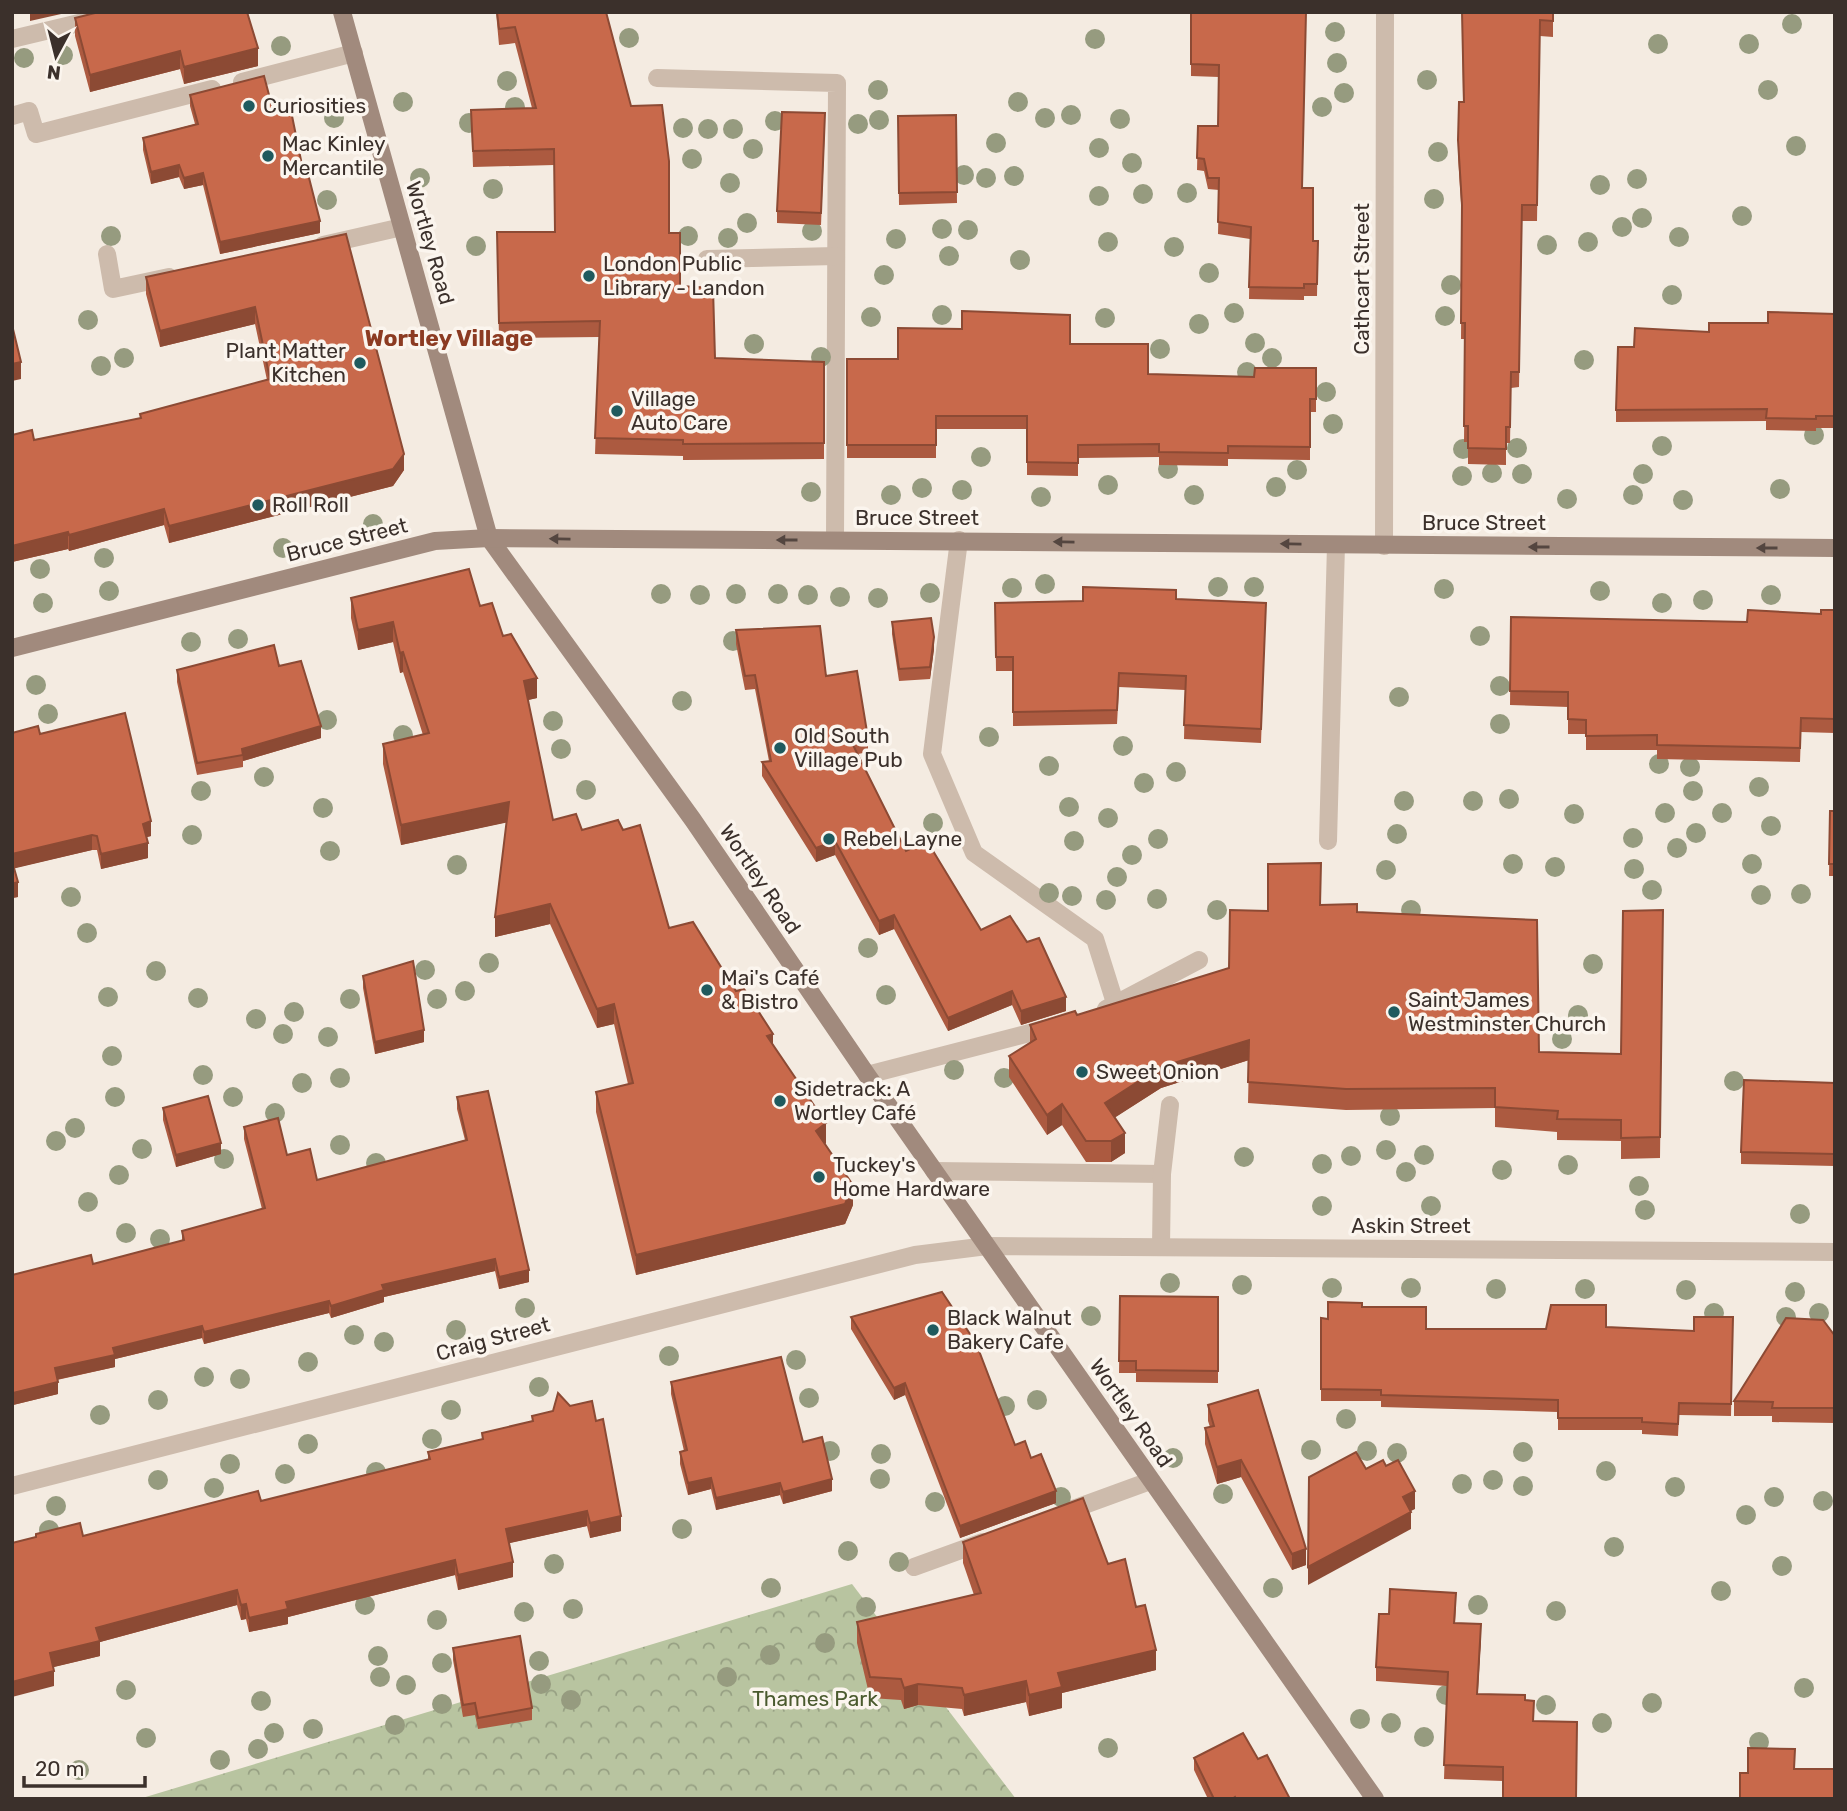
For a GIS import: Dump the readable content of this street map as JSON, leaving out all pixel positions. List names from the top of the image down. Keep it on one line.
{"streets":{"street":["Wortley Road","Cathcart Street","Bruce Street","Askin Street","Craig Street"]},"crossings":[["Wortley Road","Bruce Street"],["Wortley Road","Askin Street"],["Wortley Road","Craig Street"],["Cathcart Street","Bruce Street"],["Askin Street","Craig Street"]],"one_way":["Bruce Street"],"districts":["Wortley Village"],"parks":["Thames Park"],"places":["Curiosities","Mac Kinley Mercantile","London Public Library - Landon","Plant Matter Kitchen","Village Auto Care","Roll Roll","Old South Village Pub","Rebel Layne","Mai's Café & Bistro","Saint James Westminster Church","Sweet Onion","Sidetrack: A Wortley Café","Tuckey's Home Hardware","Black Walnut Bakery Cafe"],"scale_bar":"20 m","north":"bottom"}
